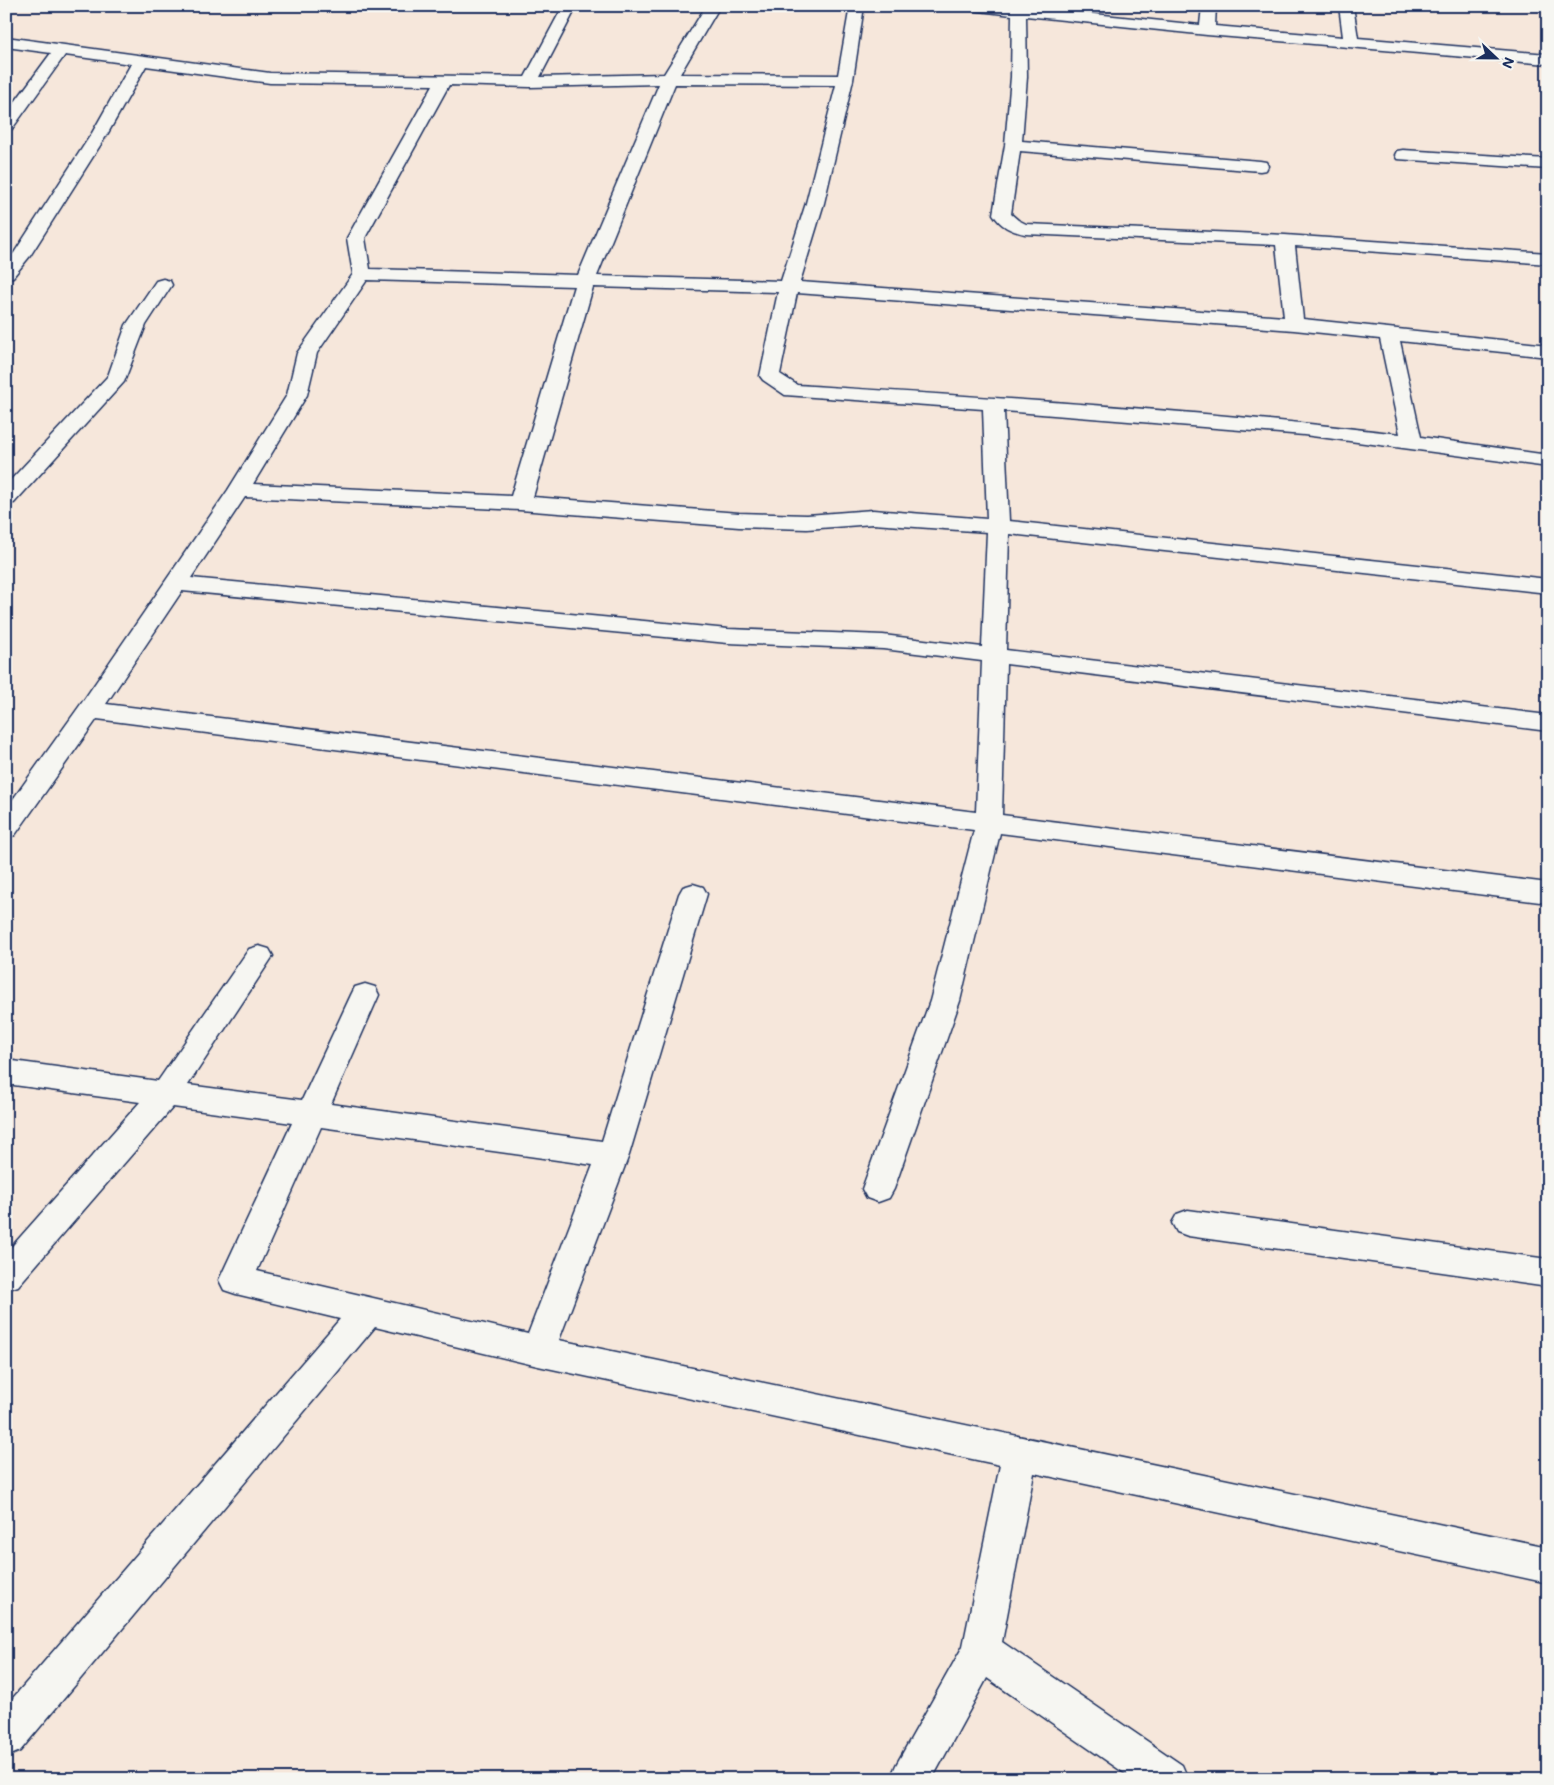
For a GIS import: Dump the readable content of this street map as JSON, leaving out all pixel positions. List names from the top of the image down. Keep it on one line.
{"north":"right"}
